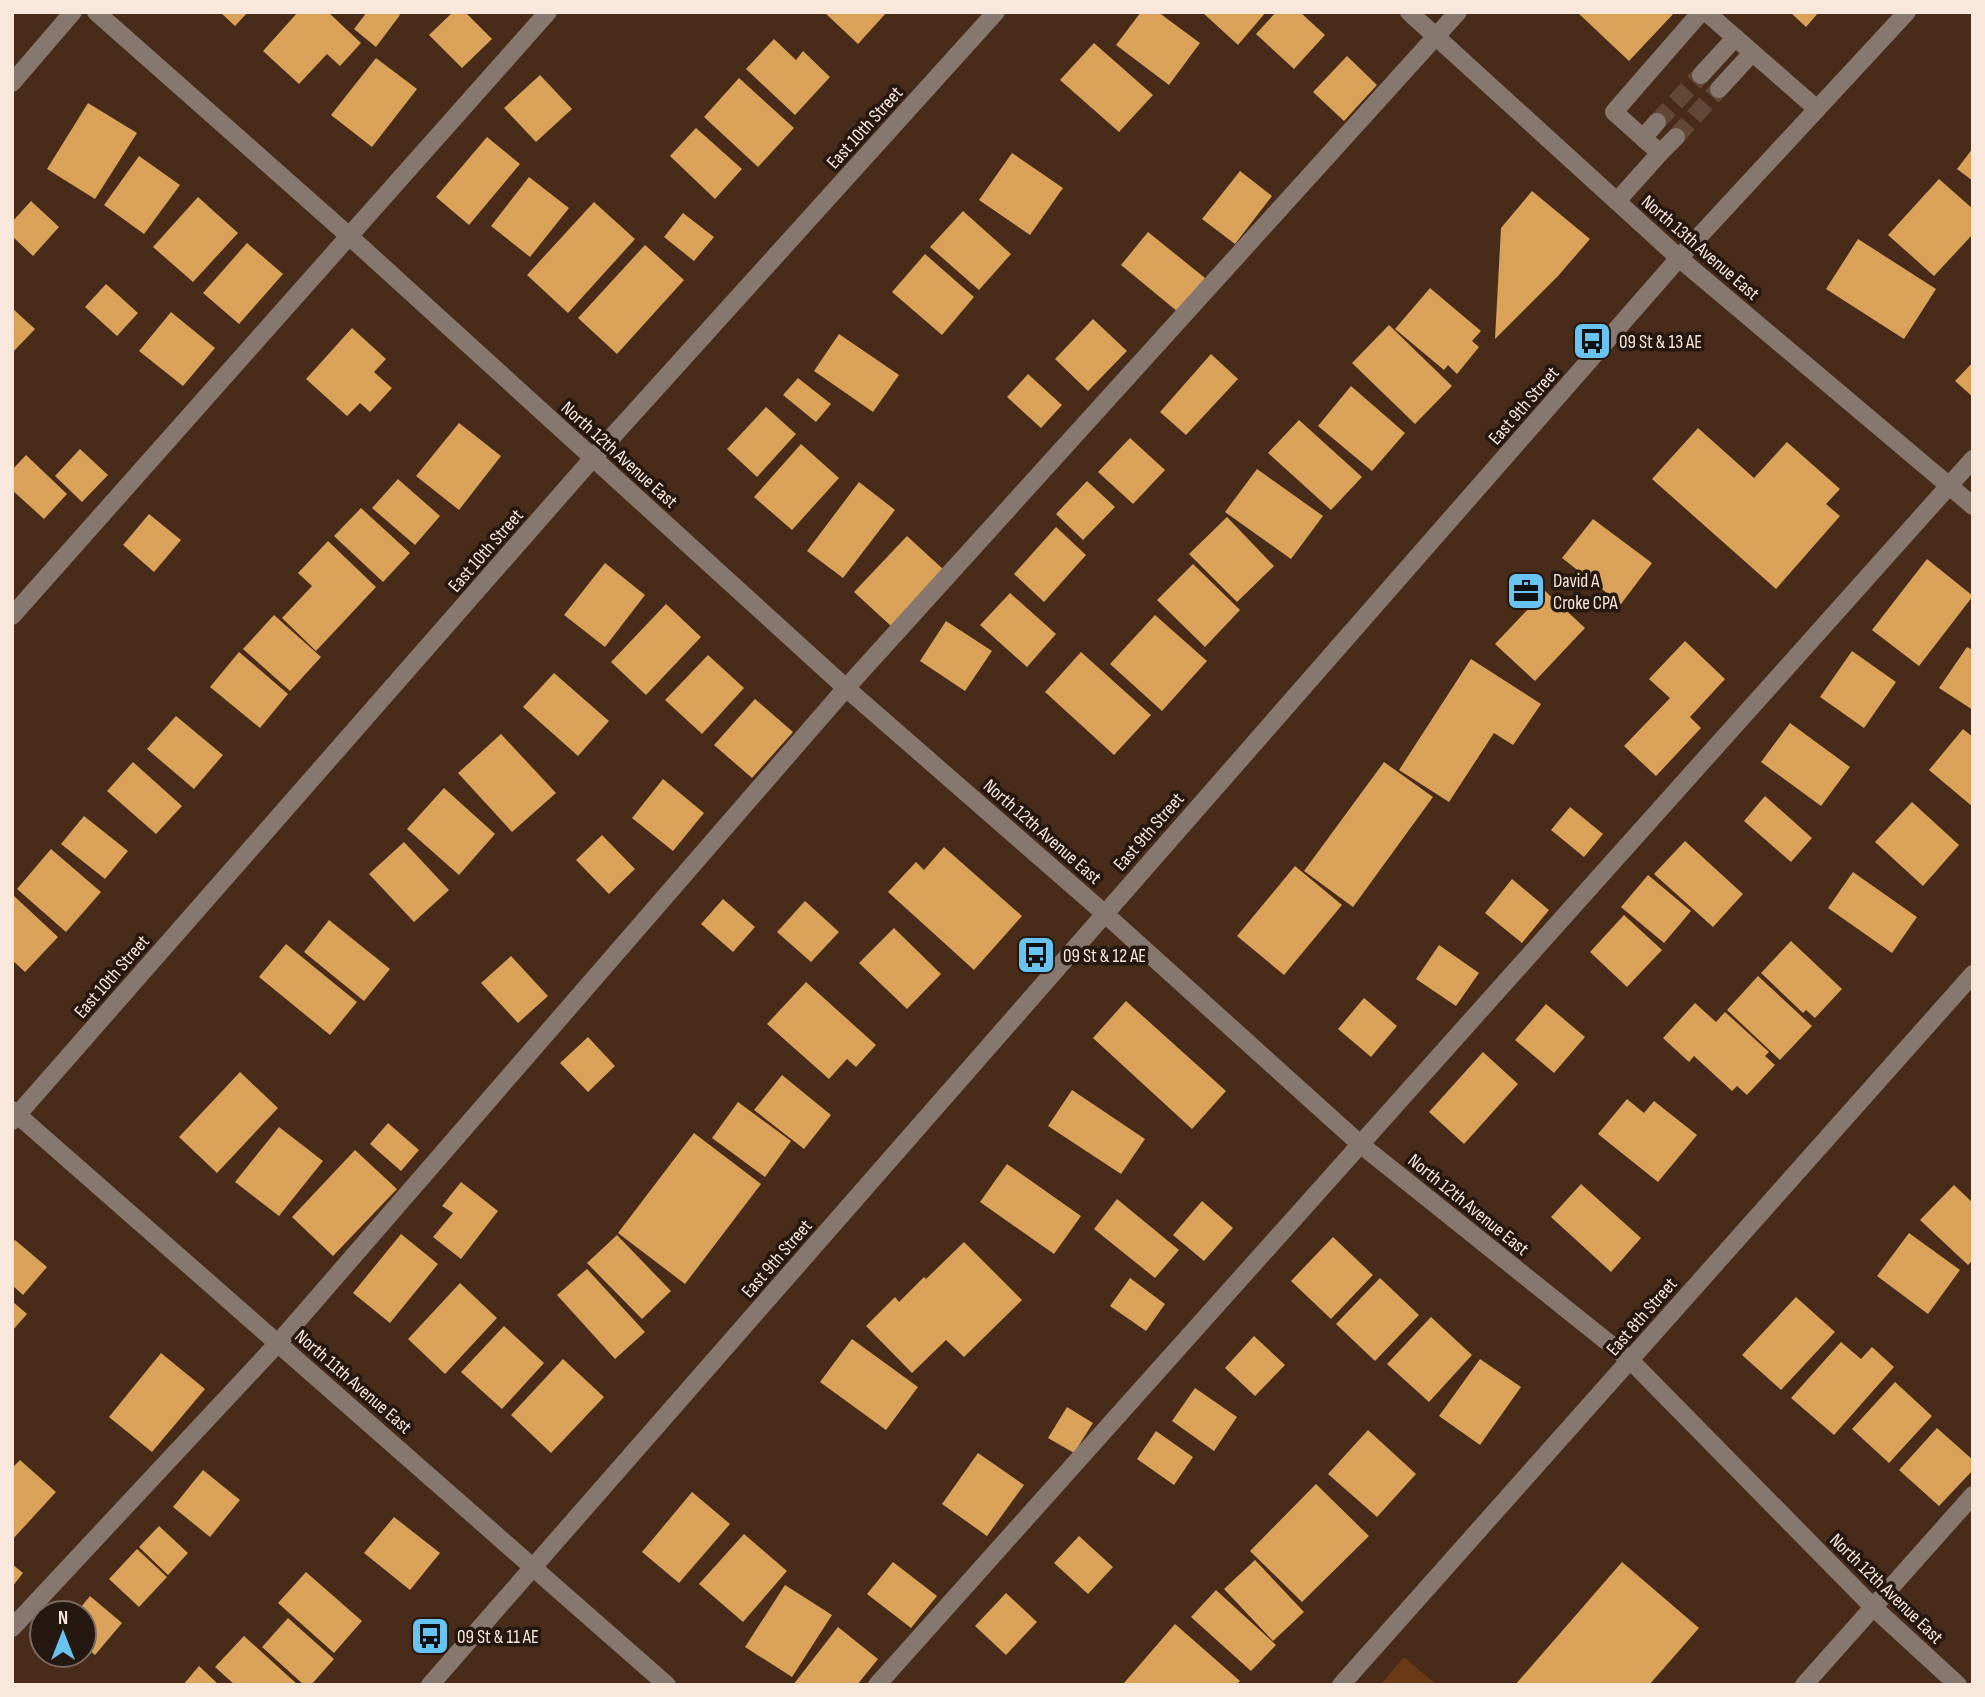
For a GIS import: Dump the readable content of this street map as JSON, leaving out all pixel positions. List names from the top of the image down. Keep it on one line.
{"streets":{"street":["East 10th Street","North 13th Avenue East","East 9th Street","North 12th Avenue East","East 8th Street","North 11th Avenue East"]},"crossings":[["East 10th Street","North 12th Avenue East"],["East 10th Street","North 11th Avenue East"],["North 13th Avenue East","East 9th Street"],["East 9th Street","North 12th Avenue East"],["East 9th Street","North 11th Avenue East"],["North 12th Avenue East","East 8th Street"]],"places":{"bus stop":["09 St & 13 AE","09 St & 12 AE","09 St & 11 AE"],"office":["David A Croke CPA"]},"north":"top"}
